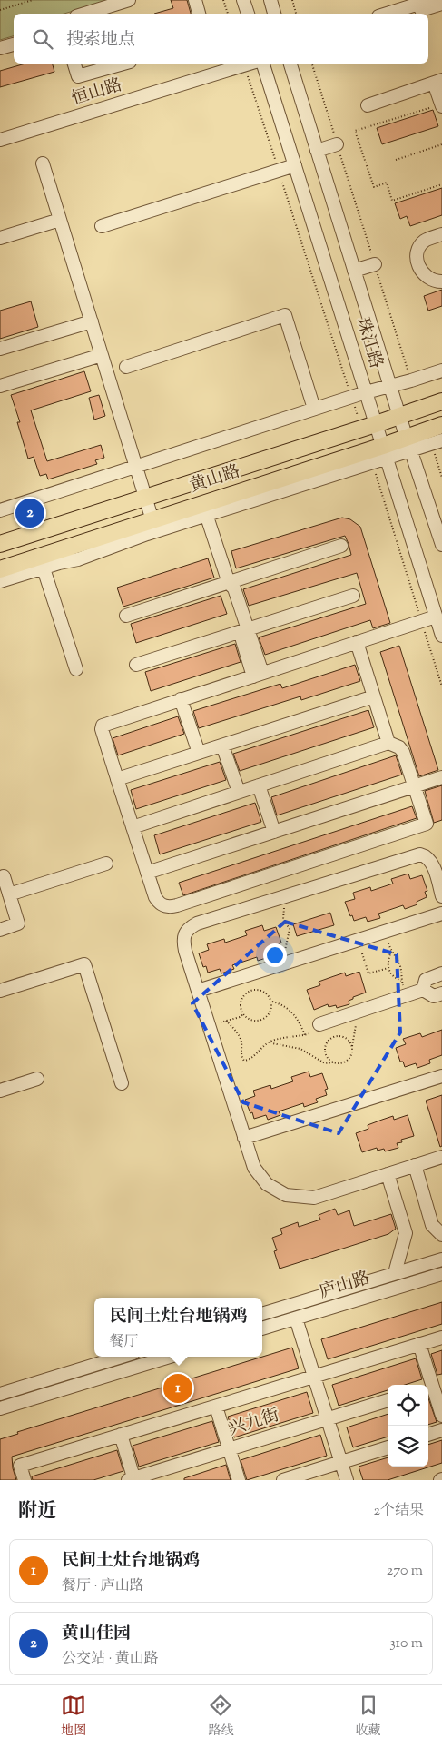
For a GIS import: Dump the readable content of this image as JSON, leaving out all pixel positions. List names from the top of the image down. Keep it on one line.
{"streets":{"main road":["黄山路"],"street":["恒山路","珠江路","庐山路","兴九街"]},"crossings":[["珠江路","黄山路"]],"page":{"search":"搜索地点","pins":["2","1"],"popup":["民间土灶台地锅鸡","餐厅"],"heading":["附近","2个结果"],"list":[{"mark":"1","name":"民间土灶台地锅鸡","note":"餐厅 · 庐山路","value":"270 m"},{"mark":"2","name":"黄山佳园","note":"公交站 · 黄山路","value":"310 m"}],"nav":["地图","路线","收藏"]}}
